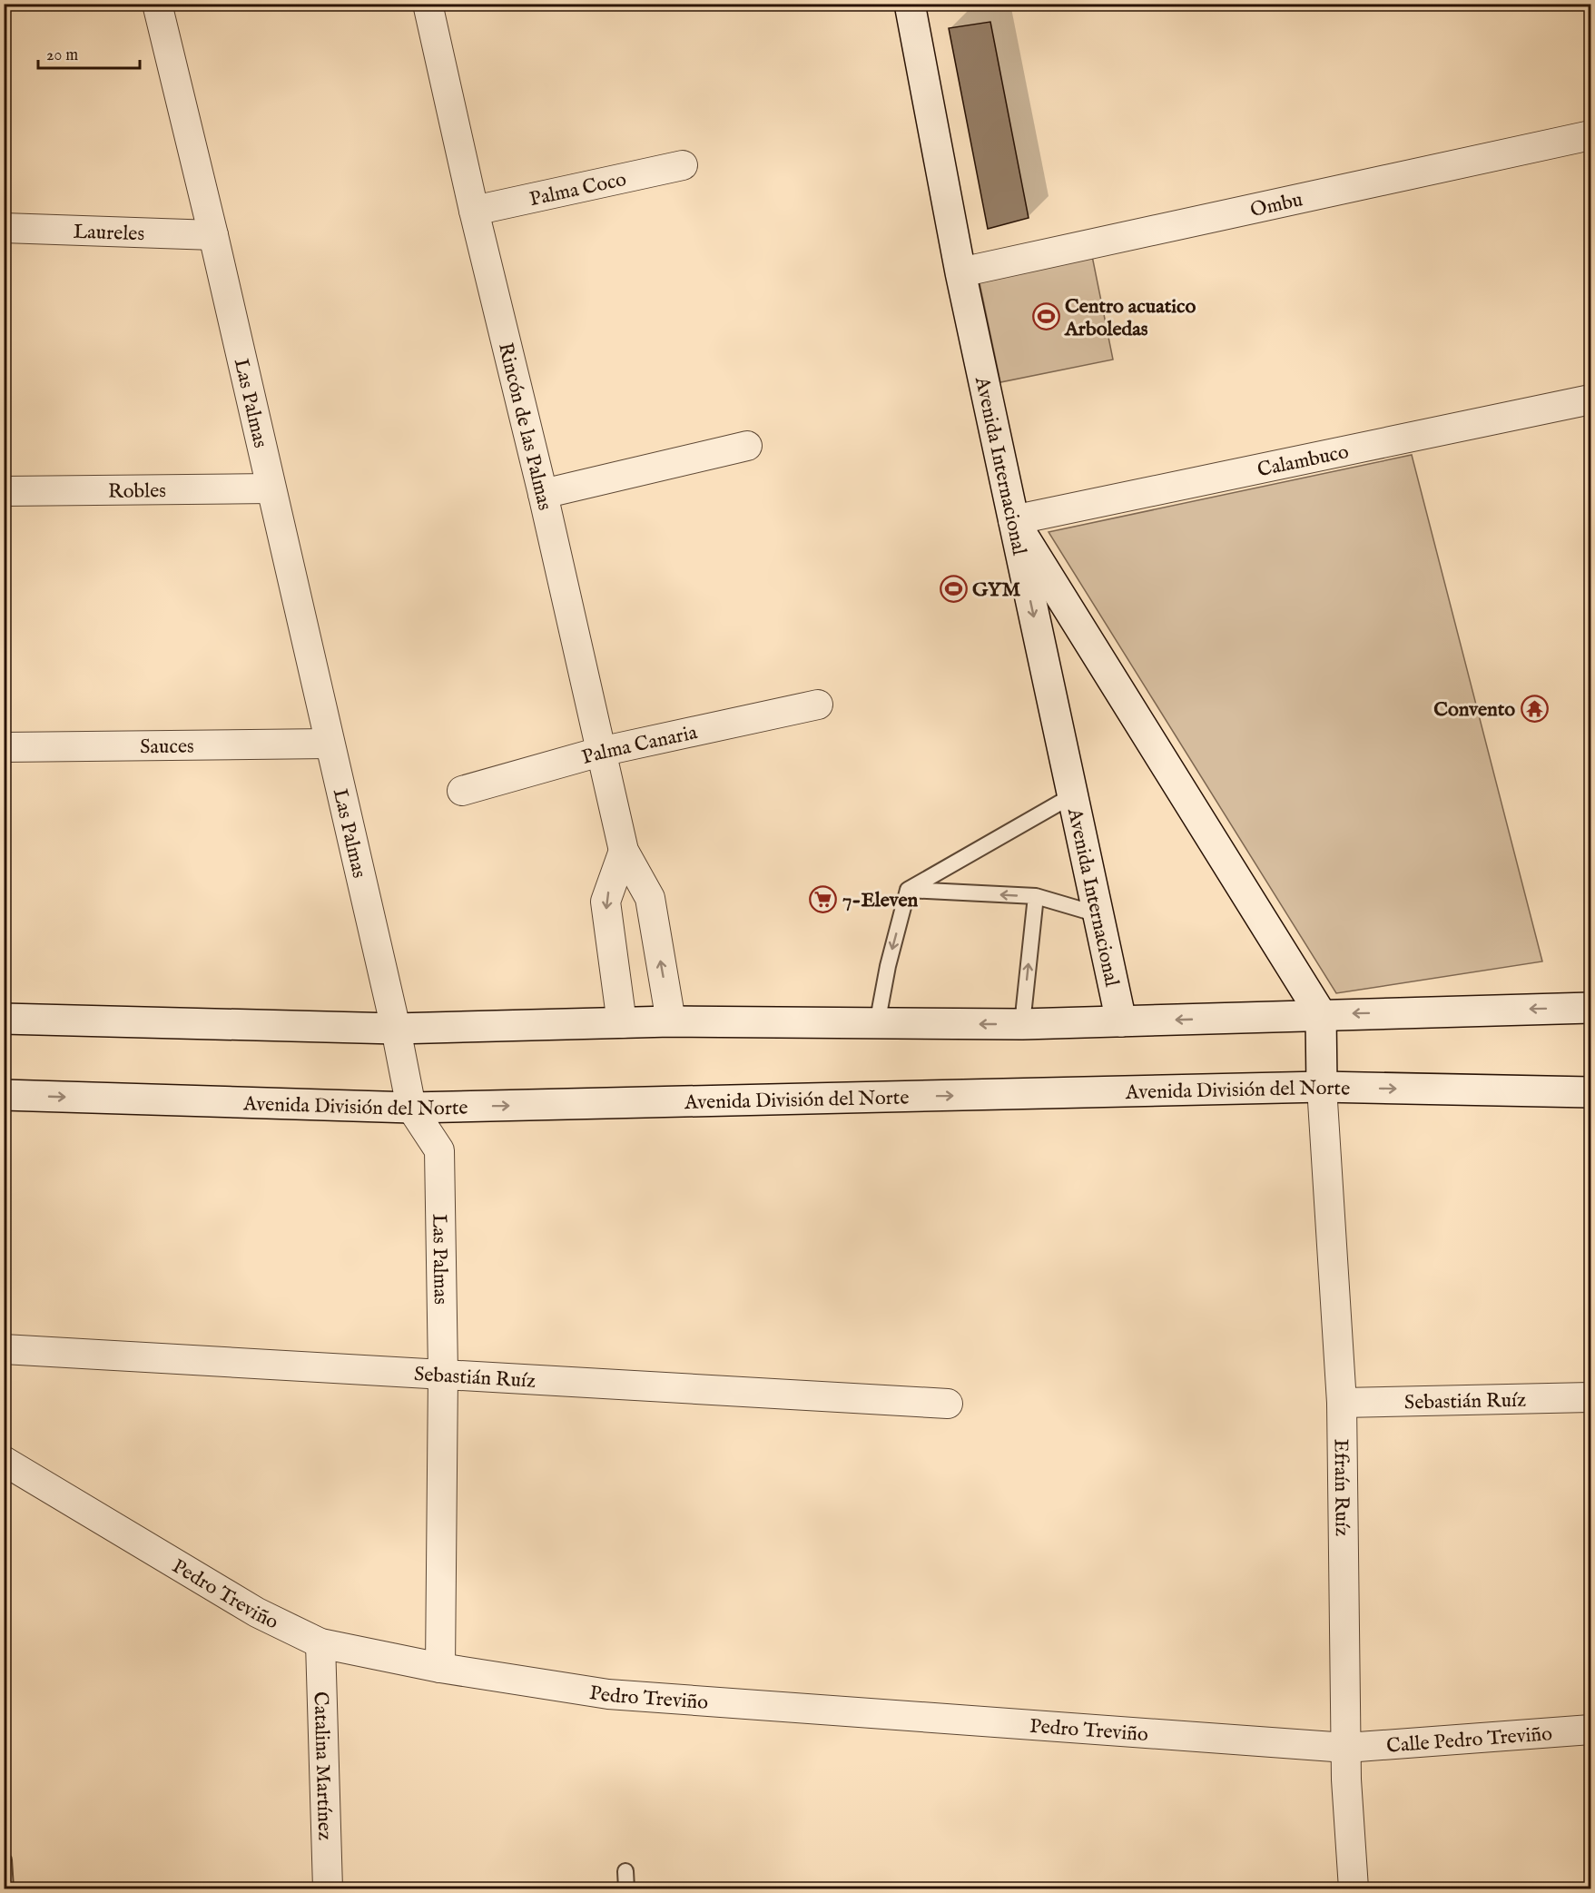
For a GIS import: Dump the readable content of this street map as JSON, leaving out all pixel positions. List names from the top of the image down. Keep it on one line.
{"streets":{"main road":["Avenida Internacional","Avenida División del Norte"],"street":["Palma Coco","Ombu","Laureles","Las Palmas","Rincón de las Palmas","Calambuco","Robles","Palma Canaria","Sauces","Sebastián Ruíz","Efraín Ruíz","Pedro Treviño","Calle Pedro Treviño","Catalina Martínez"]},"crossings":[["Palma Coco","Rincón de las Palmas"],["Ombu","Avenida Internacional"],["Laureles","Las Palmas"],["Las Palmas","Robles"],["Las Palmas","Sauces"],["Las Palmas","Avenida División del Norte"],["Las Palmas","Sebastián Ruíz"],["Las Palmas","Pedro Treviño"],["Rincón de las Palmas","Palma Canaria"],["Calambuco","Avenida Internacional"],["Avenida División del Norte","Efraín Ruíz"],["Sebastián Ruíz","Efraín Ruíz"],["Efraín Ruíz","Pedro Treviño"],["Efraín Ruíz","Calle Pedro Treviño"],["Pedro Treviño","Calle Pedro Treviño"],["Pedro Treviño","Catalina Martínez"]],"places":{"sports":["Centro acuatico Arboledas","GYM"],"temple":["Convento"],"supermarket":["7-Eleven"]},"scale_bar":"20 m"}
